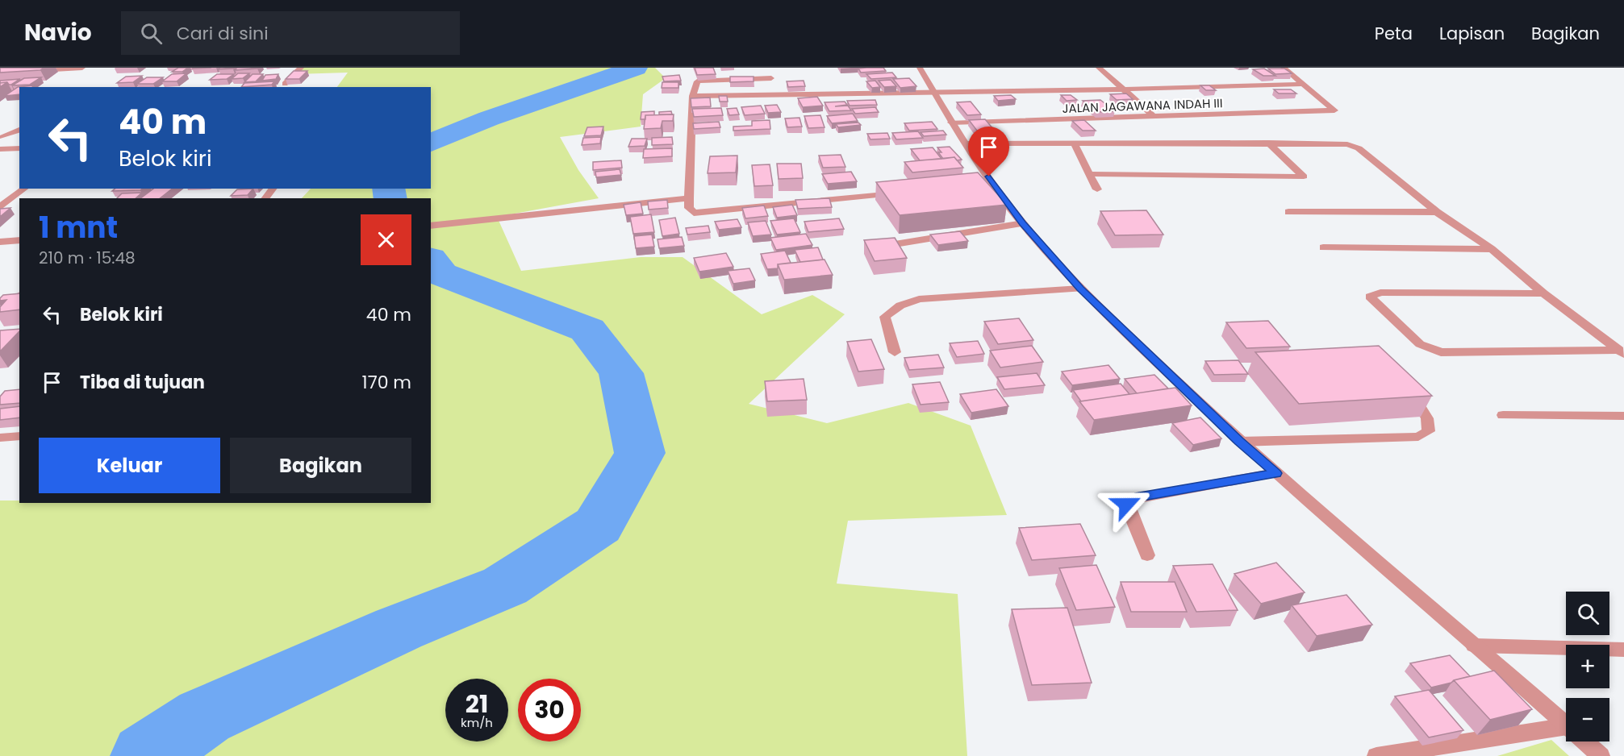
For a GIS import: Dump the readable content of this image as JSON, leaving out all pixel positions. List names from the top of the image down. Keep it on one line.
{"streets":{"street":["JALAN JAGAWANA INDAH III"]},"page":{"header":"Navio","search":"Cari di sini","nav":["Peta","Lapisan","Bagikan"],"turn":["40 m","Belok kiri"],"heading":["1 mnt","210 m · 15:48"],"list":[{"name":"Belok kiri","value":"40 m"},{"name":"Tiba di tujuan","value":"170 m"}],"buttons":["Keluar","Bagikan"],"map_buttons":["+","−"],"speed":"21 km/h","limit":"30"}}
